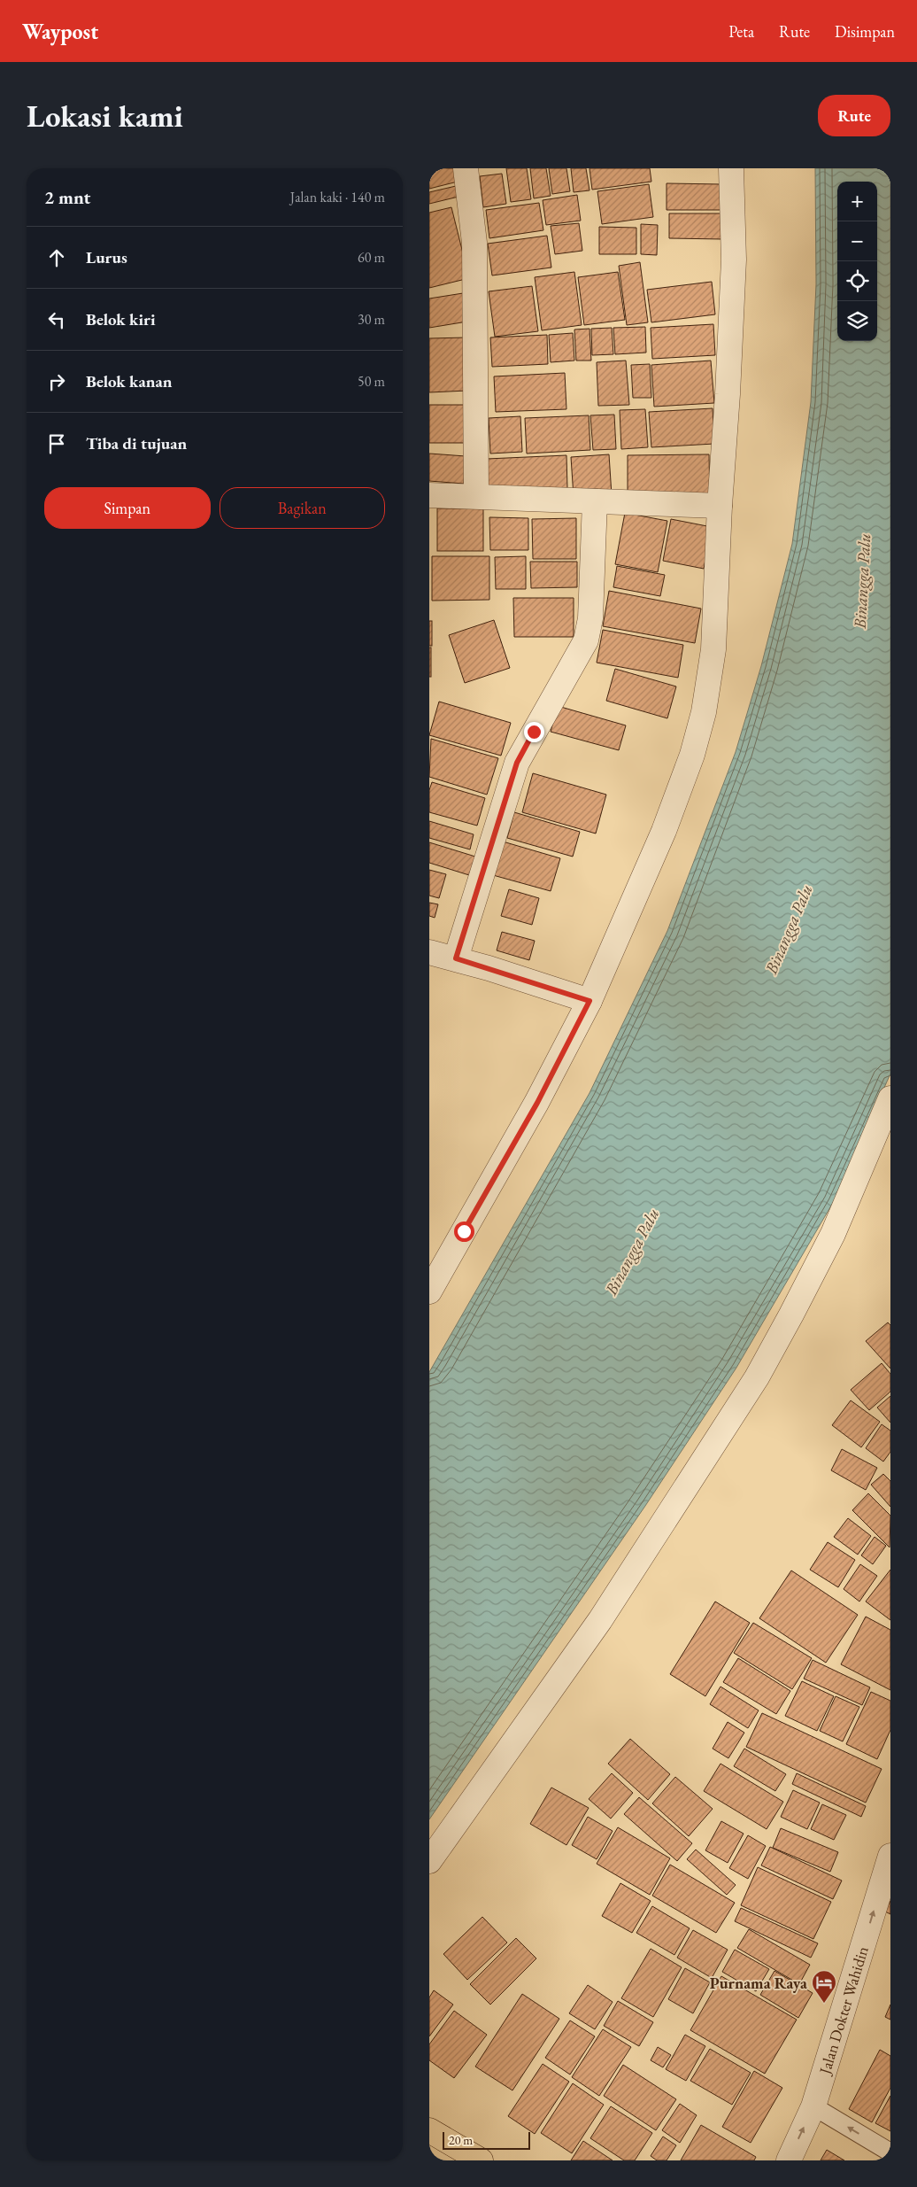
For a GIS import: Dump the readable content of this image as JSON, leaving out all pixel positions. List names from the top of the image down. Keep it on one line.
{"streets":{"street":["Jalan Dokter Wahidin"]},"one_way":["Jalan Dokter Wahidin"],"water":["Binangga Palu"],"places":{"hotel":["Purnama Raya"]},"scale_bar":"20 m","page":{"header":"Waypost","nav":["Peta","Rute","Disimpan"],"buttons":["Rute",["Simpan","Bagikan"]],"title":"Lokasi kami","heading":["2 mnt","Jalan kaki · 140 m"],"map_buttons":["+","−"],"list":[["Lurus","60 m"],["Belok kiri","30 m"],["Belok kanan","50 m"],"Tiba di tujuan"],"scale":"20 m"}}
